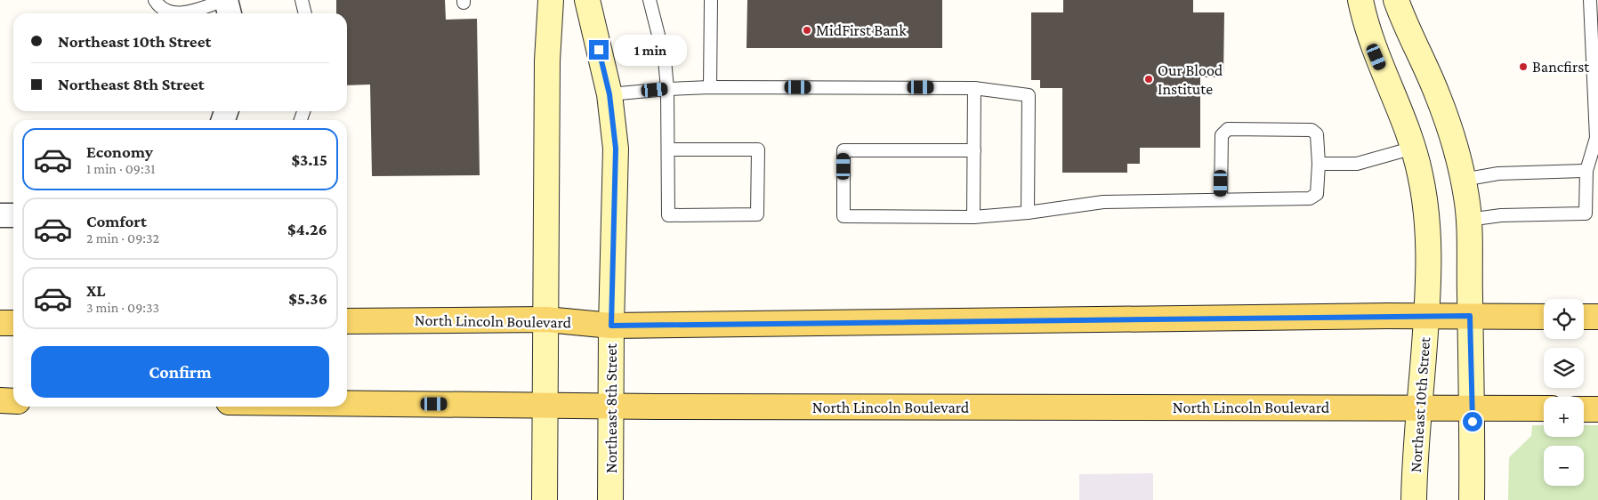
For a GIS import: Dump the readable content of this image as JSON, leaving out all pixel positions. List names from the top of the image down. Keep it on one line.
{"streets":{"main road":["North Lincoln Boulevard","Northeast 10th Street","Northeast 8th Street"]},"crossings":[["North Lincoln Boulevard","Northeast 10th Street"],["North Lincoln Boulevard","Northeast 8th Street"]],"places":["MidFirst Bank","Bancfirst","Our Blood Institute"],"page":{"banner":["Northeast 10th Street","Northeast 8th Street"],"bubble":"1 min","list":[{"name":"Economy","note":"1 min · 09:31","value":"$3.15"},{"name":"Comfort","note":"2 min · 09:32","value":"$4.26"},{"name":"XL","note":"3 min · 09:33","value":"$5.36"}],"map_buttons":["+","−"],"buttons":"Confirm"}}
